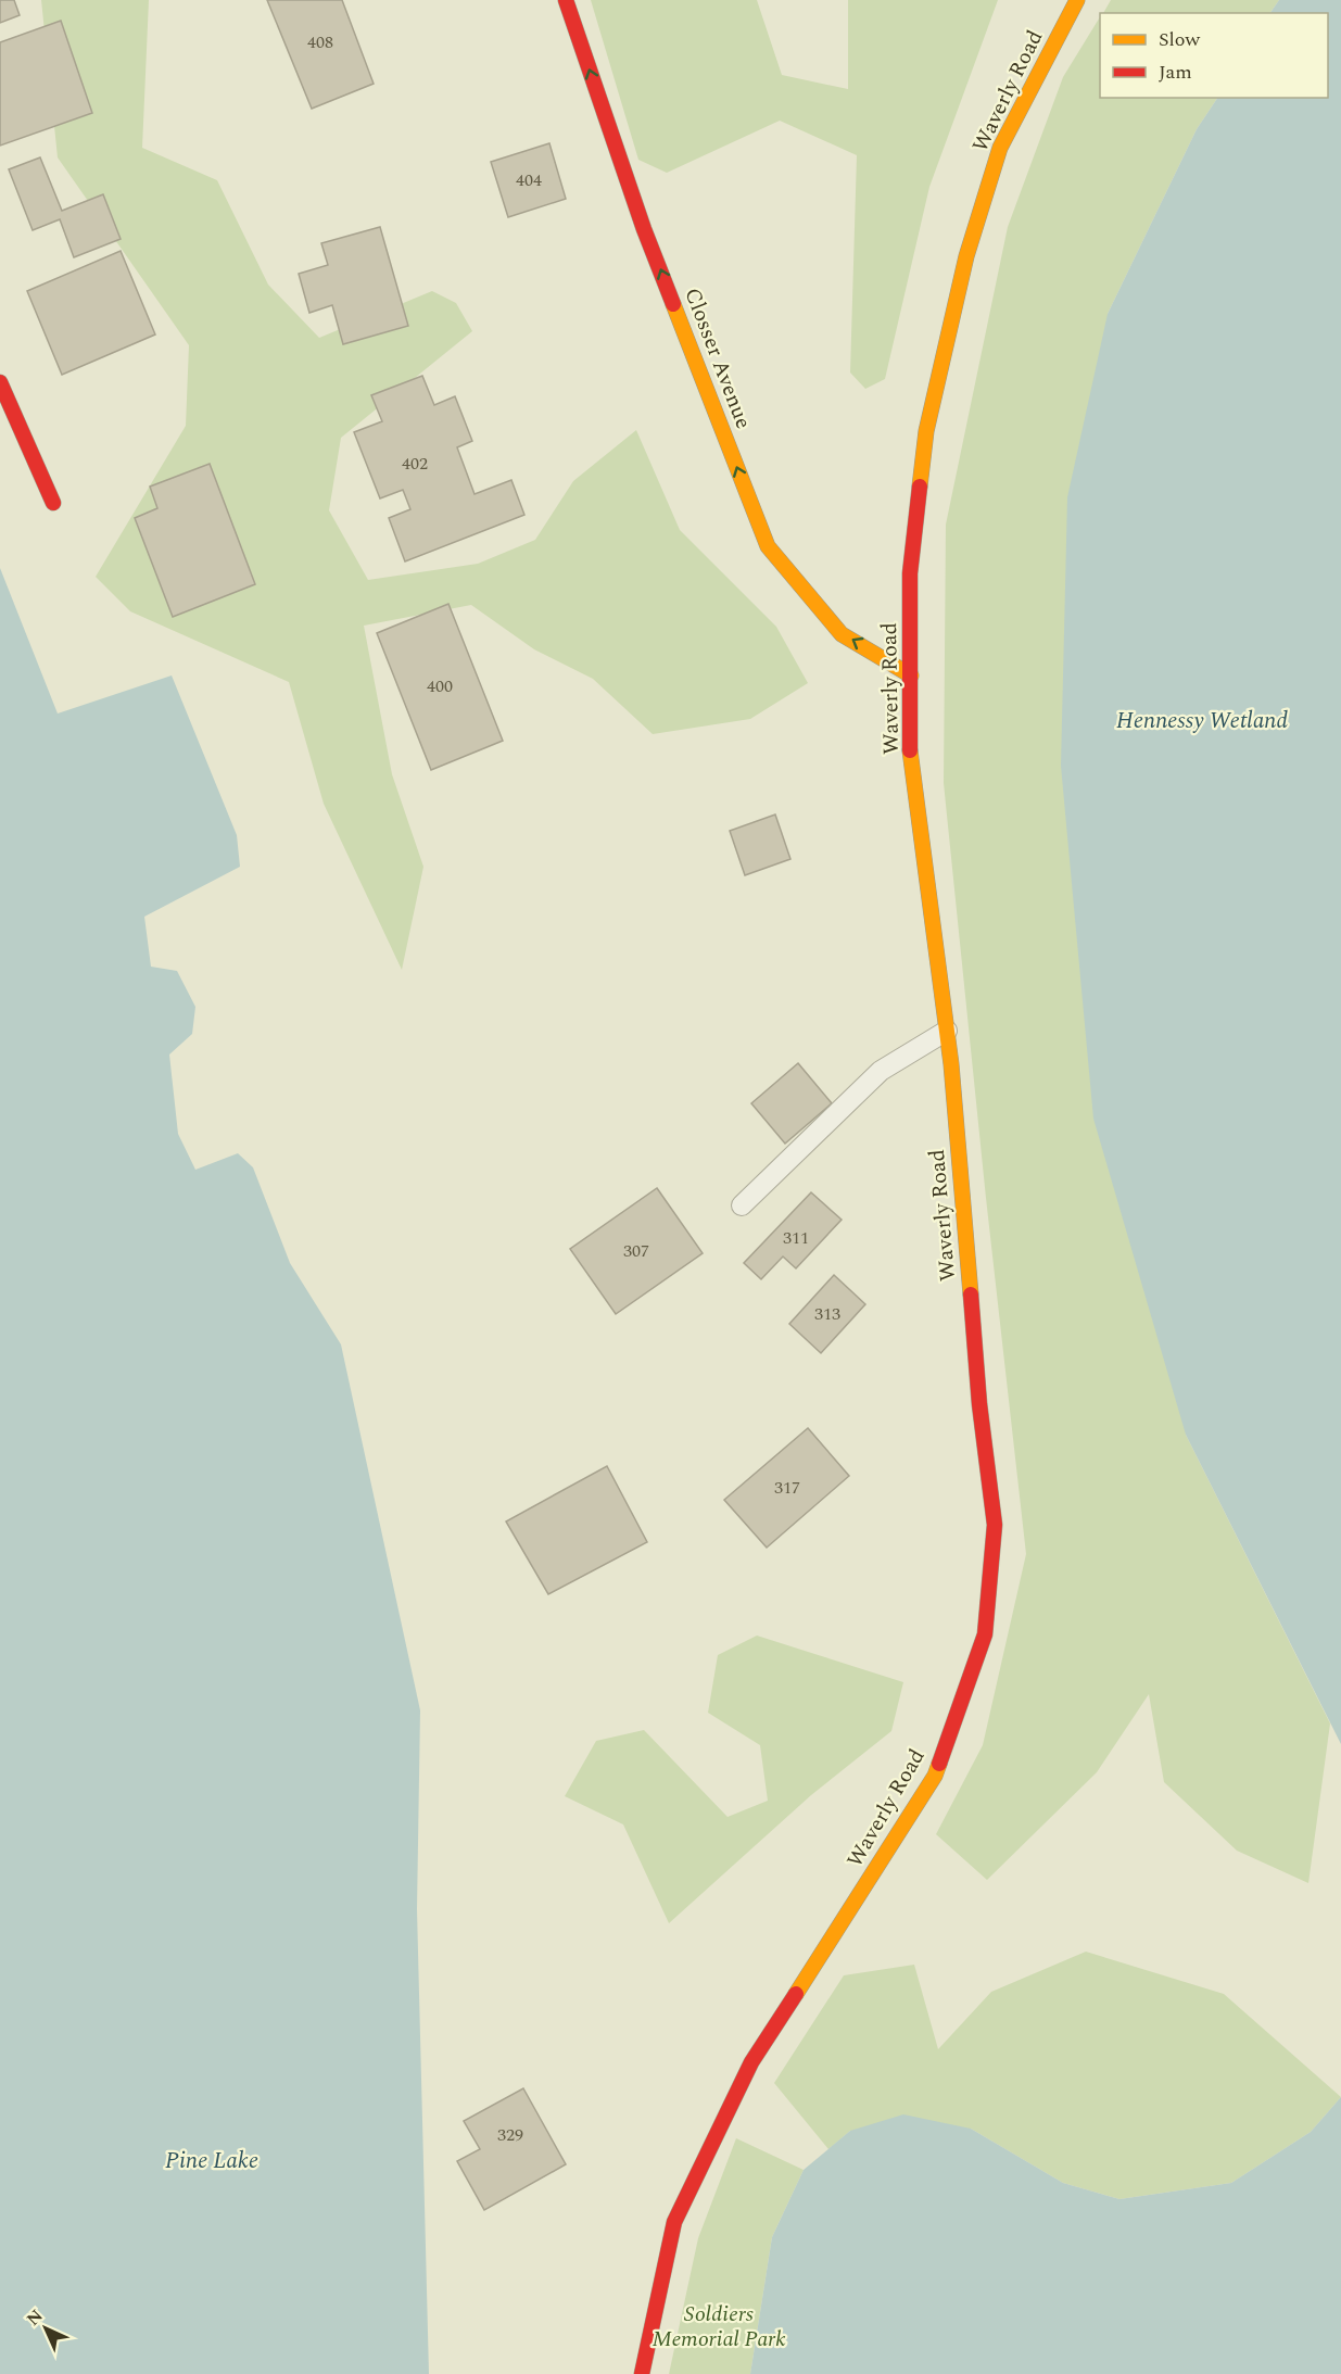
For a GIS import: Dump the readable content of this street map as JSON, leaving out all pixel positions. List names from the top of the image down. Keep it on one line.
{"streets":{"street":["Waverly Road","Closser Avenue"]},"crossings":[["Waverly Road","Closser Avenue"]],"one_way":["Closser Avenue"],"water":["Hennessy Wetland","Pine Lake"],"parks":["Soldiers Memorial Park"],"house_numbers":["408","404","402","400","311","307","313","317","329"],"legend":["Slow","Jam"],"north":"top left"}
